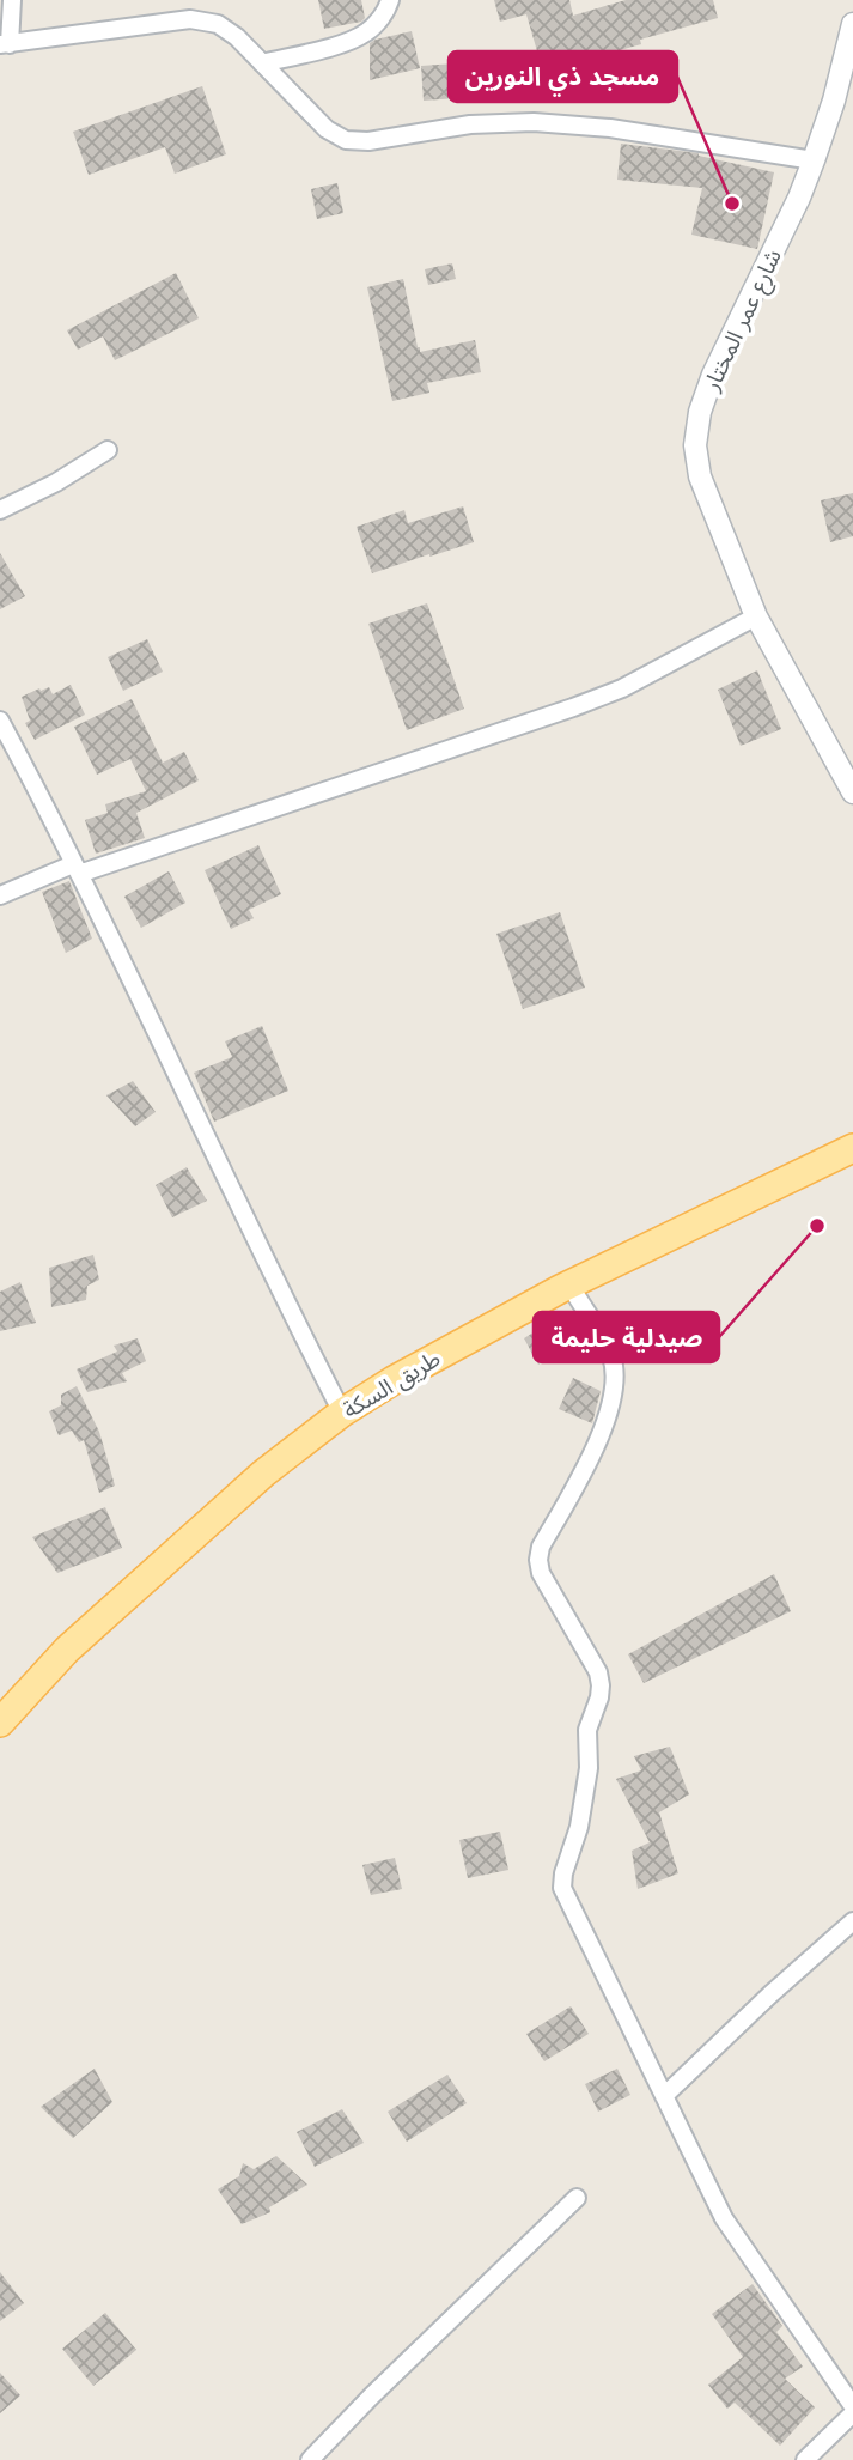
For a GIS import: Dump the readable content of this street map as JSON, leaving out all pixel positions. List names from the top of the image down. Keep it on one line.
{"streets":{"main road":["طريق السكة"],"street":["شارع عمر المختار"]},"places":["مسجد ذي النورين","صيدلية حليمة"]}
